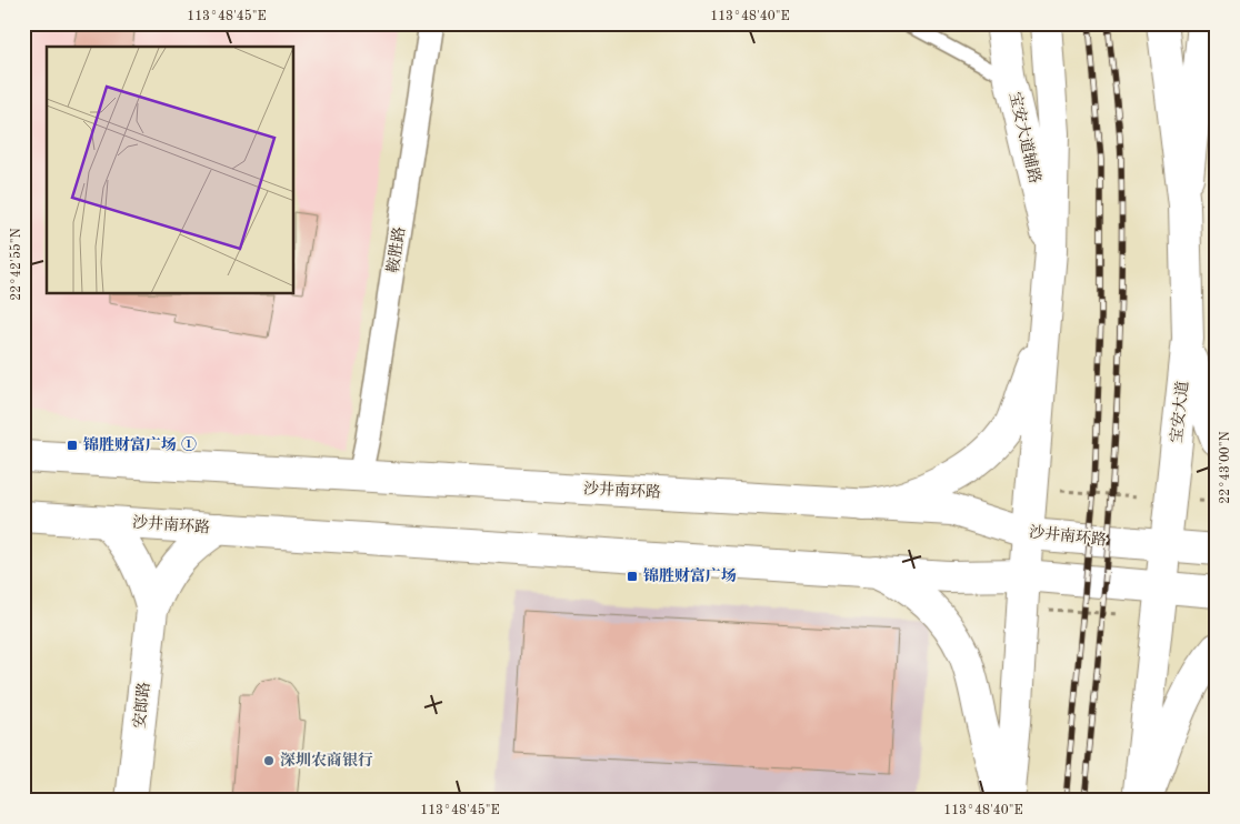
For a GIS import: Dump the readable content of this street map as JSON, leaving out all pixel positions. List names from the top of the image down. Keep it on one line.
{"streets":{"main road":["宝安大道辅路","宝安大道","沙井南环路","安郎路"],"street":["鞍胜路"]},"crossings":[["鞍胜路","沙井南环路"],["宝安大道","沙井南环路"],["沙井南环路","安郎路"]],"places":{"transit":["锦胜财富广场 ①","锦胜财富广场"],"other":["深圳农商银行"]},"coordinates":["113°48'45\"E","113°48'40\"E","22°42'55\"N","22°43'00\"N"]}
